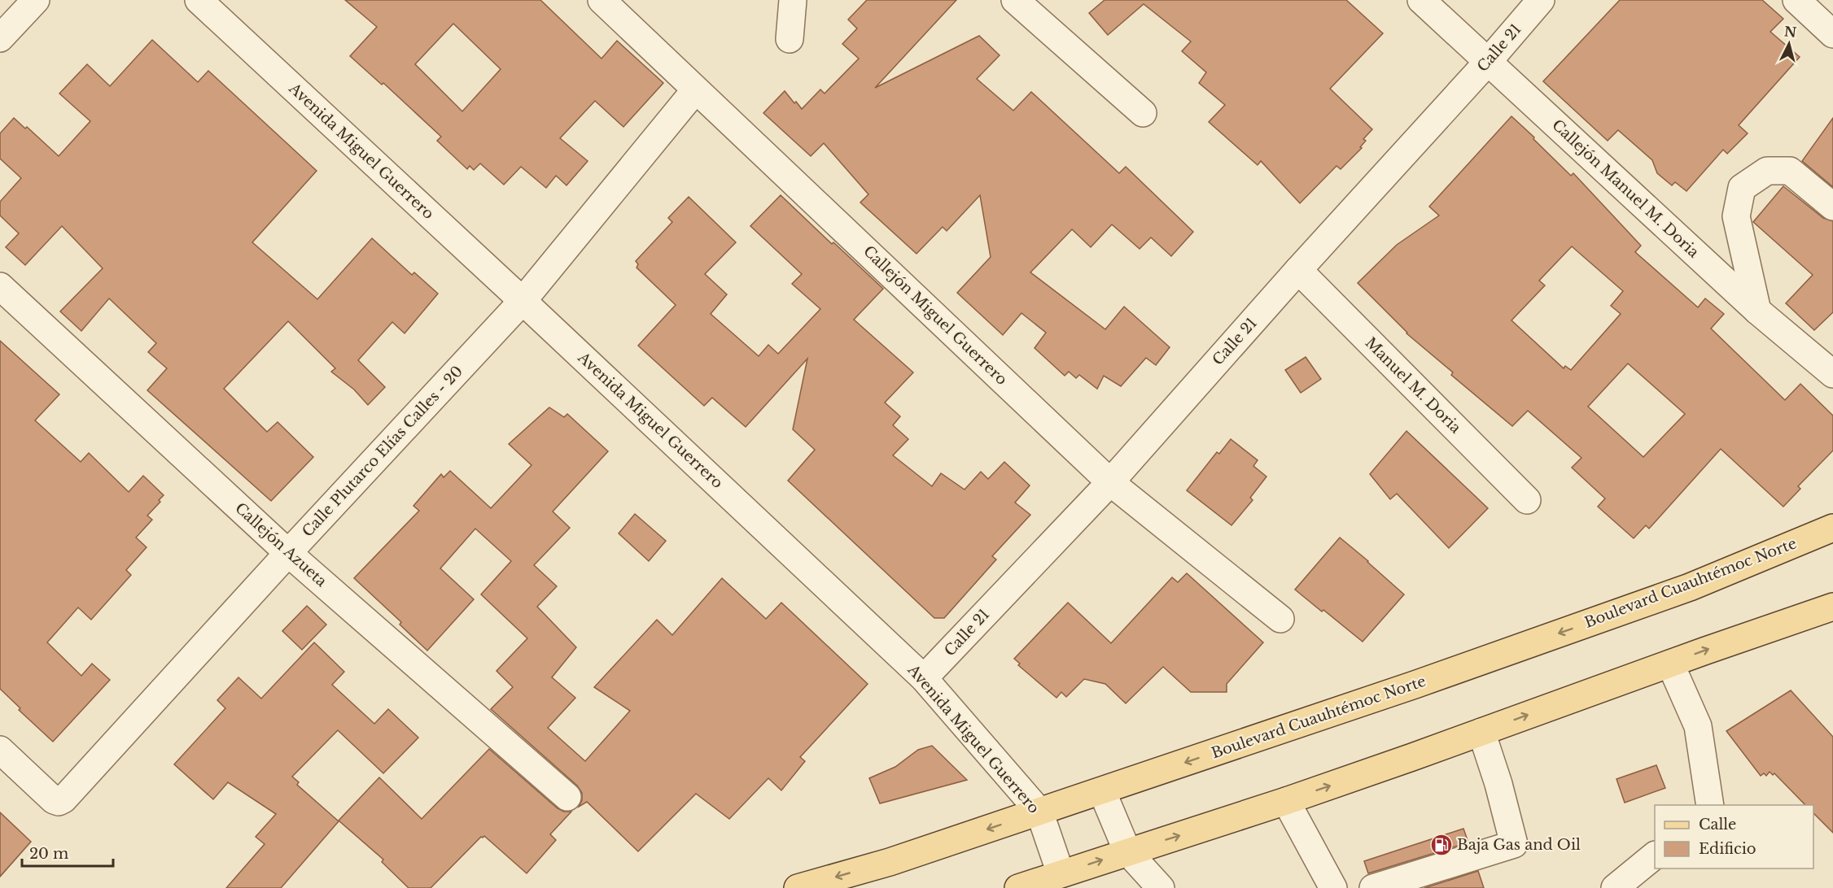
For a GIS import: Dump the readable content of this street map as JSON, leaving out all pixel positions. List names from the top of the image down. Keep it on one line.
{"streets":{"main road":["Boulevard Cuauhtémoc Norte"],"street":["Calle 21","Avenida Miguel Guerrero","Callejón Manuel M. Doria","Callejón Miguel Guerrero","Manuel M. Doria","Calle Plutarco Elías Calles - 20","Callejón Azueta"]},"crossings":[["Calle 21","Avenida Miguel Guerrero"],["Calle 21","Callejón Manuel M. Doria"],["Calle 21","Callejón Miguel Guerrero"],["Calle 21","Manuel M. Doria"],["Avenida Miguel Guerrero","Calle Plutarco Elías Calles - 20"],["Avenida Miguel Guerrero","Boulevard Cuauhtémoc Norte"],["Callejón Miguel Guerrero","Calle Plutarco Elías Calles - 20"],["Calle Plutarco Elías Calles - 20","Callejón Azueta"]],"places":{"fuel station":["Baja Gas and Oil"]},"legend":["Calle","Edificio"],"scale_bar":"20 m","north":"top"}
